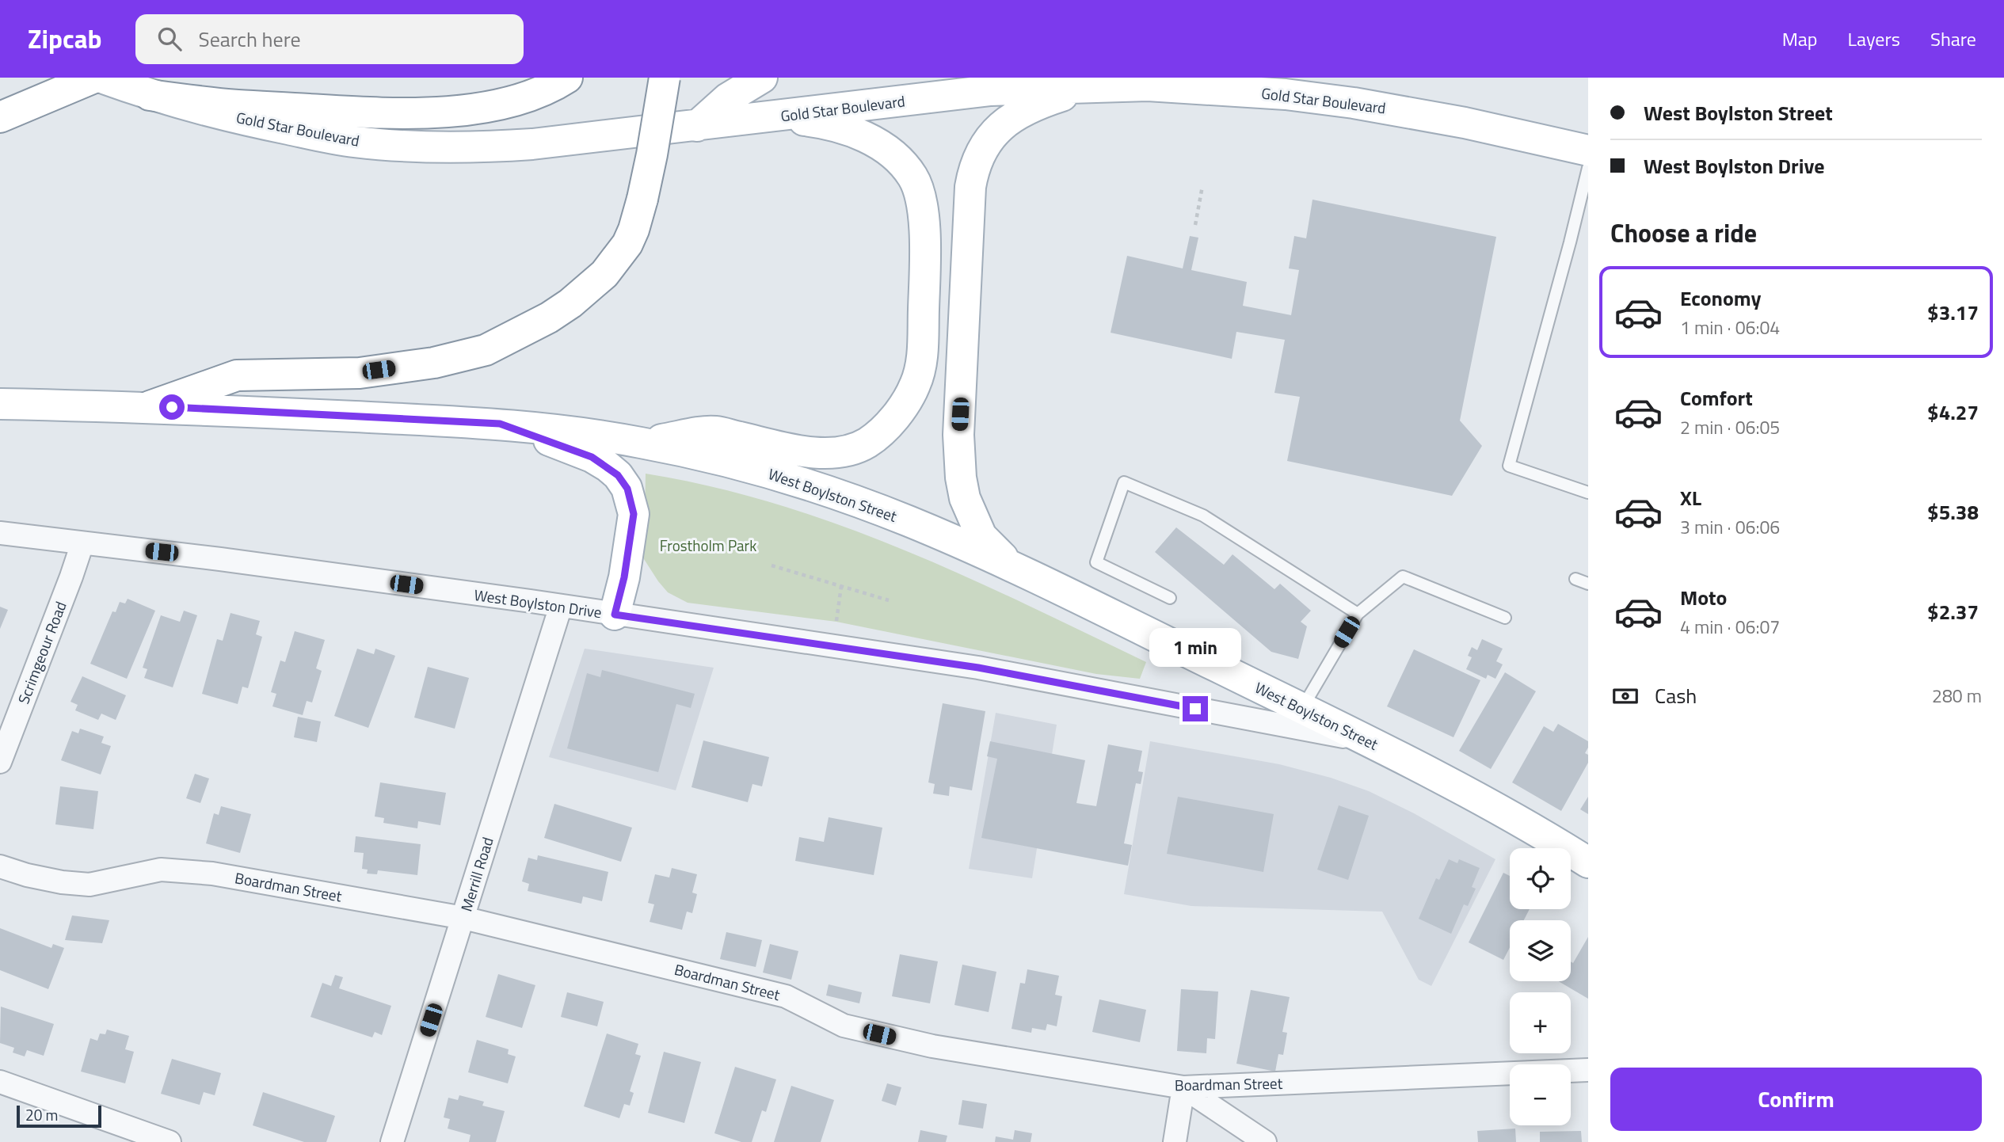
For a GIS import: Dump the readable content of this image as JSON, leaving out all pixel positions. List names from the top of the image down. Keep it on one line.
{"streets":{"main road":["Gold Star Boulevard","West Boylston Street"],"street":["West Boylston Drive","Scrimgeour Road","Merrill Road","Boardman Street"]},"crossings":[["West Boylston Street","West Boylston Drive"],["West Boylston Drive","Scrimgeour Road"],["West Boylston Drive","Merrill Road"],["Merrill Road","Boardman Street"]],"parks":["Frostholm Park"],"scale_bar":"20 m","page":{"header":"Zipcab","search":"Search here","nav":["Map","Layers","Share"],"banner":["West Boylston Street","West Boylston Drive"],"heading":"Choose a ride","list":[{"name":"Economy","note":"1 min · 06:04","value":"$3.17"},{"name":"Comfort","note":"2 min · 06:05","value":"$4.27"},{"name":"XL","note":"3 min · 06:06","value":"$5.38"},{"name":"Moto","note":"4 min · 06:07","value":"$2.37"}],"bubble":"1 min","pay":["Cash","280 m"],"map_buttons":["+","−"],"buttons":"Confirm","scale":"20 m"}}
